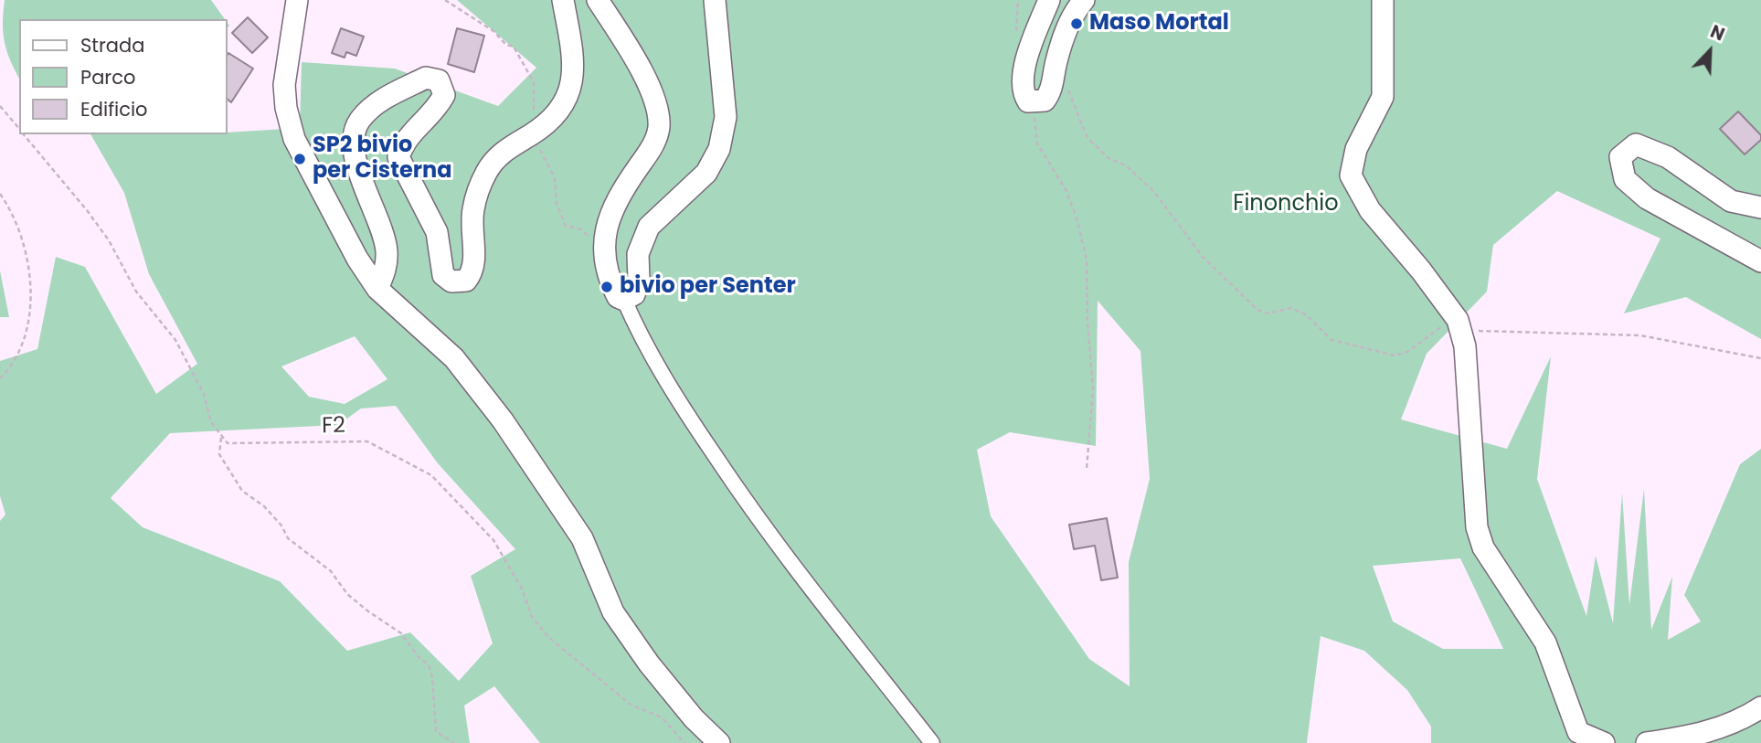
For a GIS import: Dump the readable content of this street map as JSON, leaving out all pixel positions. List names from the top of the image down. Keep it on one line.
{"streets":{"path":["F2"]},"parks":["Finonchio"],"places":["Maso Mortal","SP2 bivio per Cisterna","bivio per Senter"],"legend":["Strada","Parco","Edificio"],"north":"top right"}
